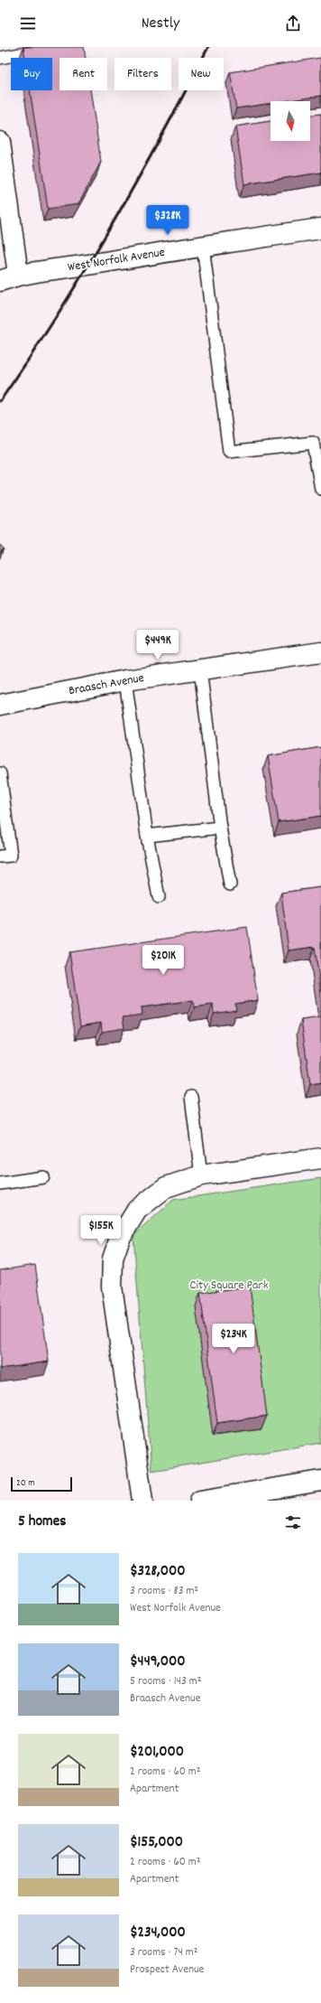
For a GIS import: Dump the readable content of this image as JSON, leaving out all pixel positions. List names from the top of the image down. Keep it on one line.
{"streets":{"street":["West Norfolk Avenue","Braasch Avenue"]},"parks":["City Square Park"],"scale_bar":"20 m","north":"bottom","page":{"header":"Nestly","chip":["Buy","Rent","Filters","New"],"price":["$328K","$449K","$201K","$155K","$234K"],"scale":"20 m","heading":"5 homes","list":[{"name":"$328,000","note":"3 rooms · 83 m² · West Norfolk Avenue"},{"name":"$449,000","note":"5 rooms · 143 m² · Braasch Avenue"},{"name":"$201,000","note":"2 rooms · 60 m² · Apartment"},{"name":"$155,000","note":"2 rooms · 60 m² · Apartment"},{"name":"$234,000","note":"3 rooms · 74 m² · Prospect Avenue"}]}}
